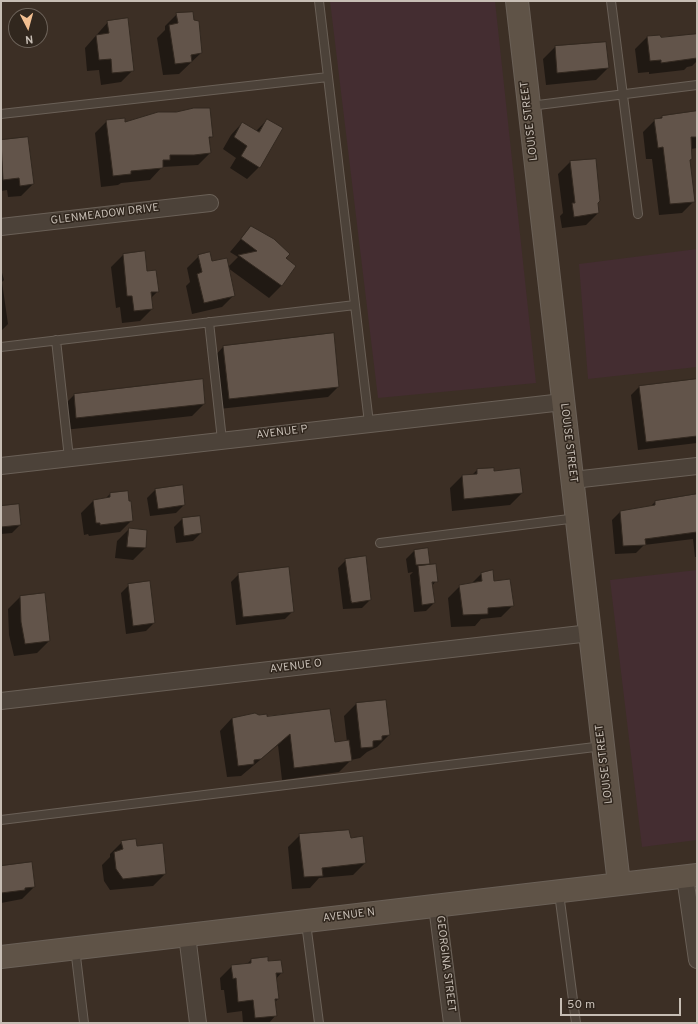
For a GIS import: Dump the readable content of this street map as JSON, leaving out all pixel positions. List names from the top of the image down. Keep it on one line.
{"streets":{"street":["LOUISE STREET","GLENMEADOW DRIVE","AVENUE P","AVENUE O","AVENUE N","GEORGINA STREET"]},"crossings":[["LOUISE STREET","AVENUE P"],["LOUISE STREET","AVENUE O"],["LOUISE STREET","AVENUE N"],["AVENUE N","GEORGINA STREET"]],"scale_bar":"50 m","north":"bottom"}
